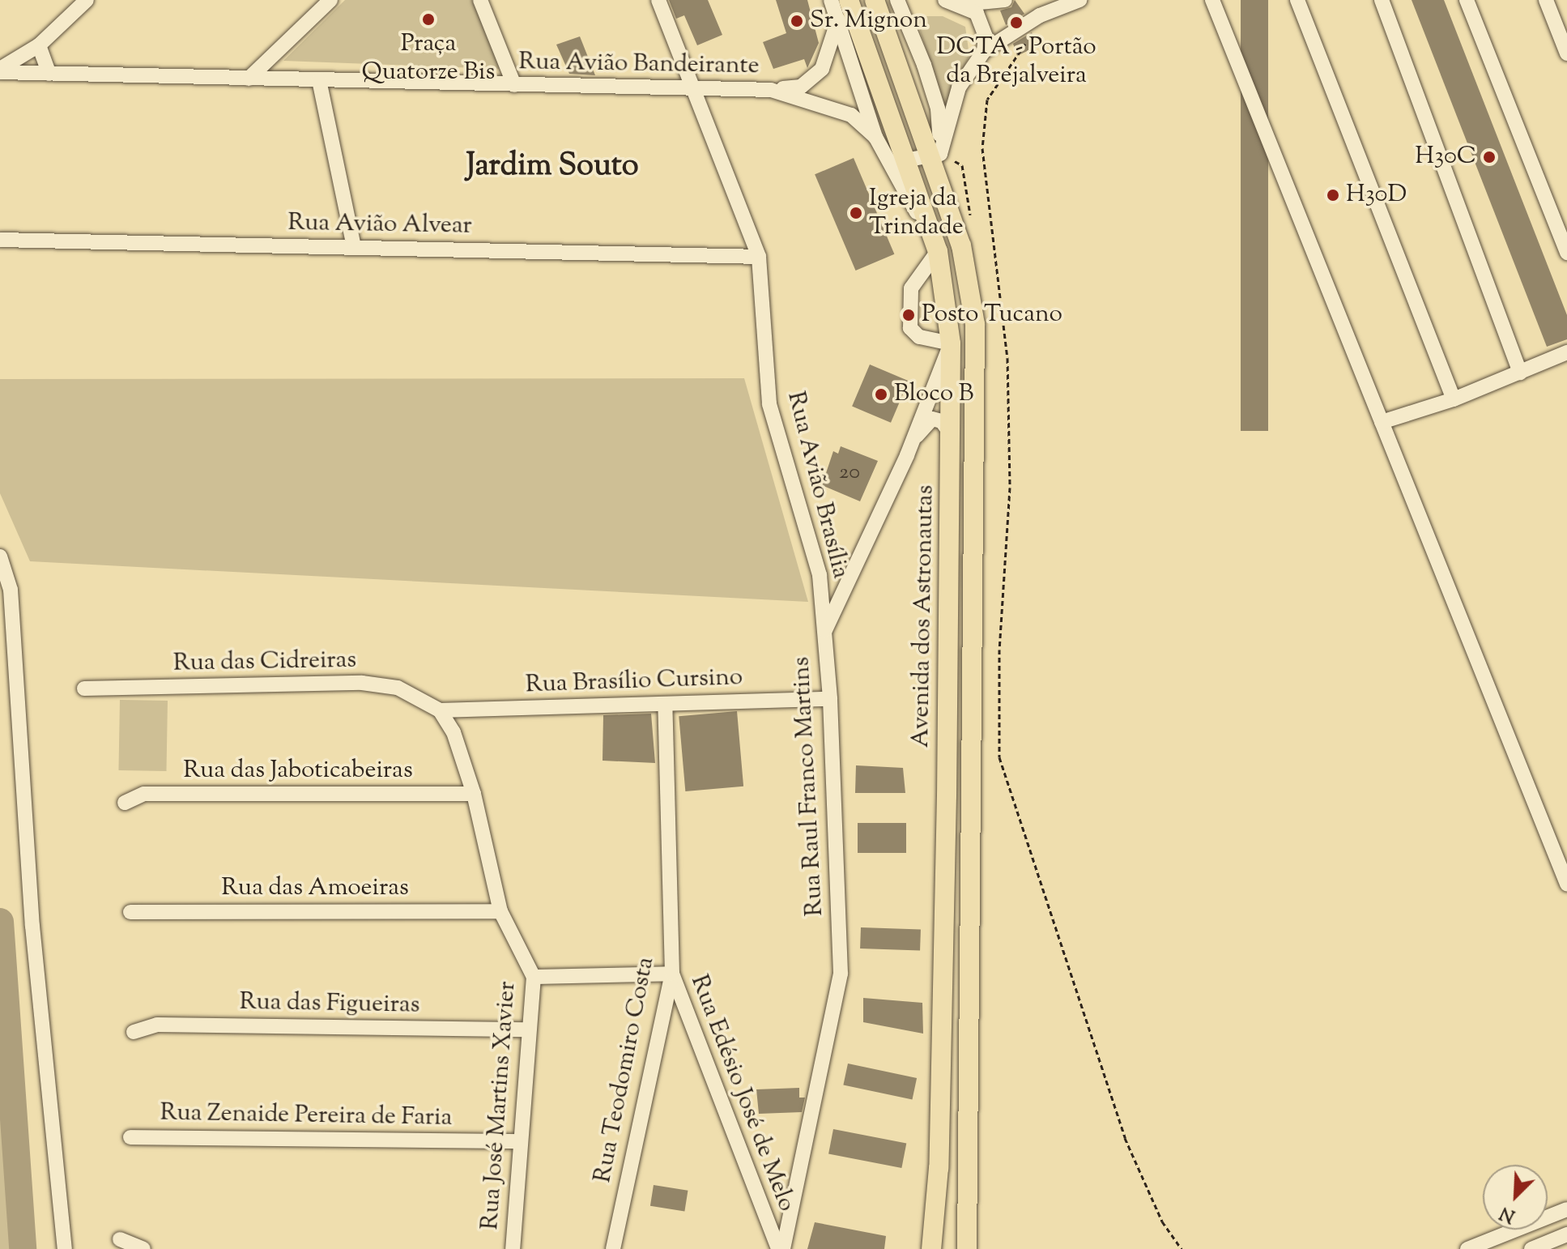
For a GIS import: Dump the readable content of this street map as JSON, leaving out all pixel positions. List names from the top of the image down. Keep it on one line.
{"streets":{"main road":["Avenida dos Astronautas"],"street":["Rua Avião Bandeirante","Rua Avião Alvear","Rua Avião Brasília","Rua das Cidreiras","Rua Brasílio Cursino","Rua das Jaboticabeiras","Rua Raul Franco Martins","Rua das Amoeiras","Rua das Figueiras","Rua Teodomiro Costa","Rua Edésio José de Melo","Rua José Martins Xavier","Rua Zenaide Pereira de Faria"]},"crossings":[["Rua Avião Bandeirante","Rua Avião Brasília"],["Rua Avião Alvear","Rua Avião Brasília"],["Rua Avião Brasília","Rua Raul Franco Martins"],["Avenida dos Astronautas","Rua Raul Franco Martins"],["Rua das Cidreiras","Rua Brasílio Cursino"],["Rua das Cidreiras","Rua José Martins Xavier"],["Rua Brasílio Cursino","Rua Raul Franco Martins"],["Rua Brasílio Cursino","Rua Teodomiro Costa"],["Rua Brasílio Cursino","Rua José Martins Xavier"],["Rua das Jaboticabeiras","Rua José Martins Xavier"],["Rua Raul Franco Martins","Rua Edésio José de Melo"],["Rua das Amoeiras","Rua José Martins Xavier"],["Rua das Figueiras","Rua José Martins Xavier"],["Rua Teodomiro Costa","Rua Edésio José de Melo"],["Rua Edésio José de Melo","Rua José Martins Xavier"],["Rua José Martins Xavier","Rua Zenaide Pereira de Faria"]],"districts":["Jardim Souto"],"places":["Praça Quatorze Bis","Sr. Mignon","DCTA - Portão da Brejalveira","H30C","H30D","Igreja da Trindade","Posto Tucano","Bloco B"],"house_numbers":["20"],"north":"bottom left"}
